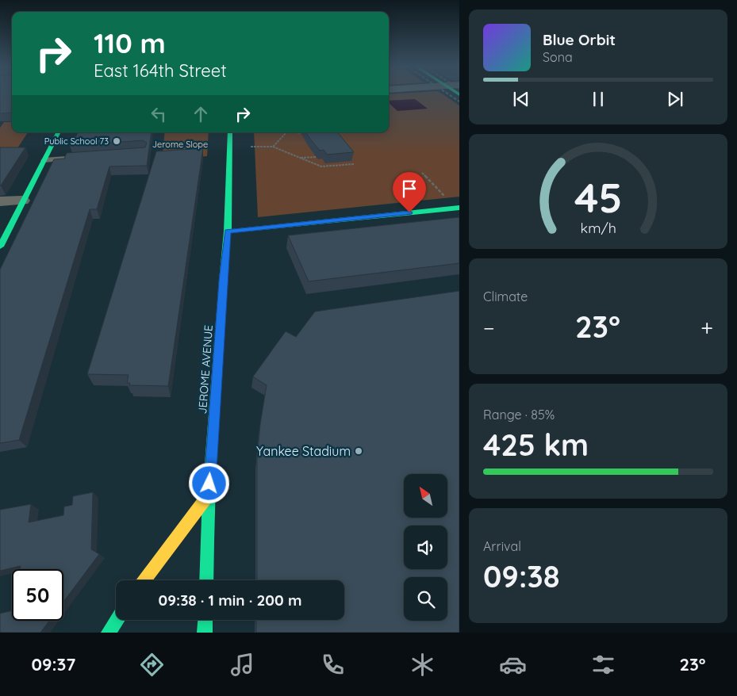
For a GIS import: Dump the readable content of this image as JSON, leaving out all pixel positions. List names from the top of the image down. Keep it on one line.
{"streets":{"main road":["JEROME AVENUE"]},"parks":["Jerome Slope"],"places":["Public School 73","Yankee Stadium"],"north":"top left","page":{"turn":["110 m","East 164th Street"],"song":["Blue Orbit","Sona"],"tile":["Climate",["Range · 85%","425 km"],["Arrival","09:38"]],"heat":["−","23°","+"],"limit":"50","trip":"09:38 · 1 min · 200 m","tabs":["09:37","23°"],"gauge":["45","km/h"]}}
